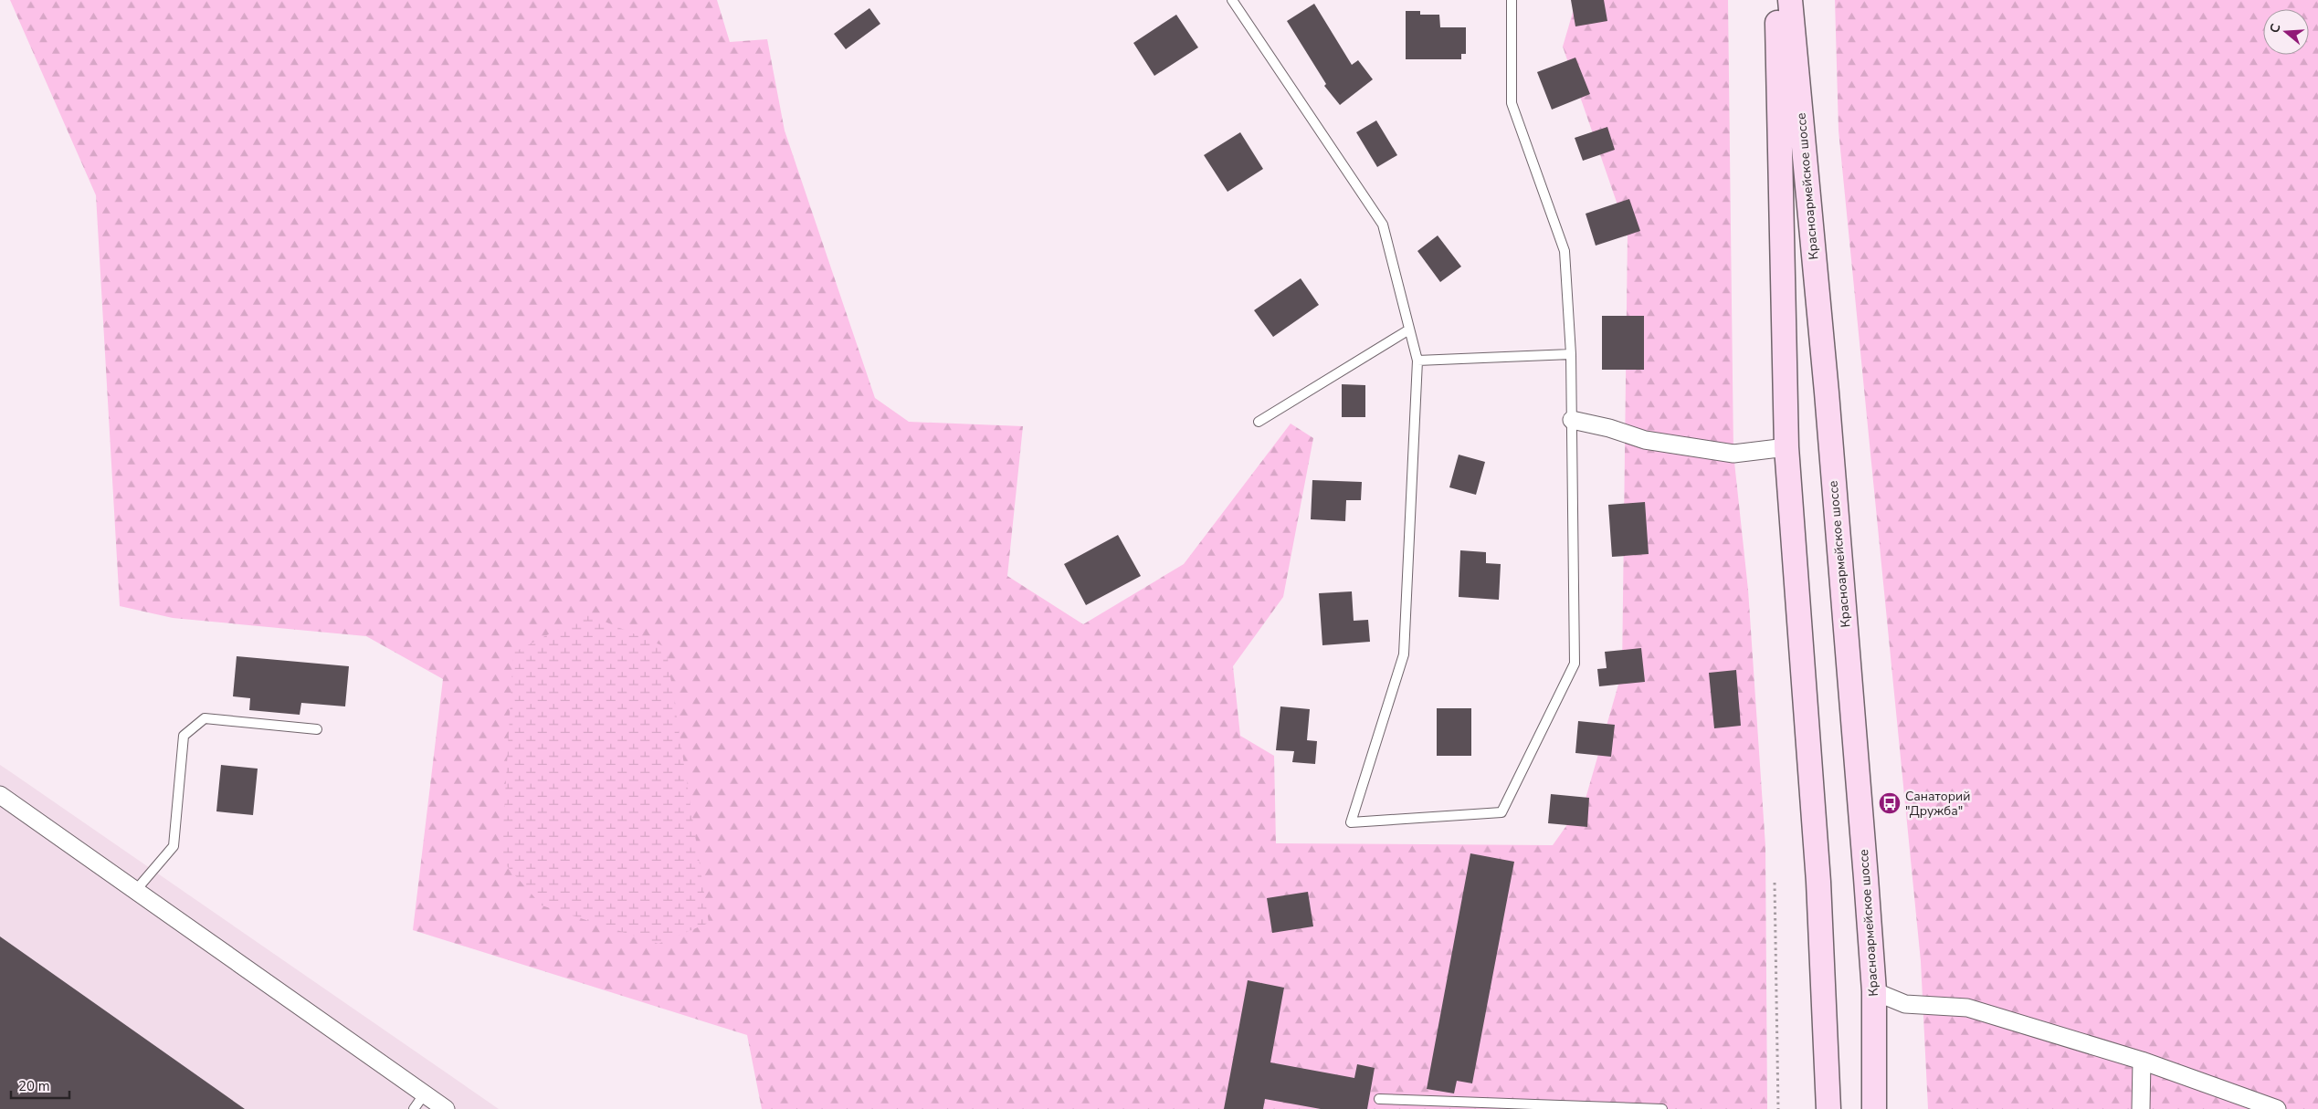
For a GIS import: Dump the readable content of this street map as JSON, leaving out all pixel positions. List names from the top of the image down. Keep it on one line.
{"streets":{"main road":["Красноармейское шоссе"]},"places":{"bus stop":["Санаторий \"Дружба\""]},"scale_bar":"20 m","north":"left"}
